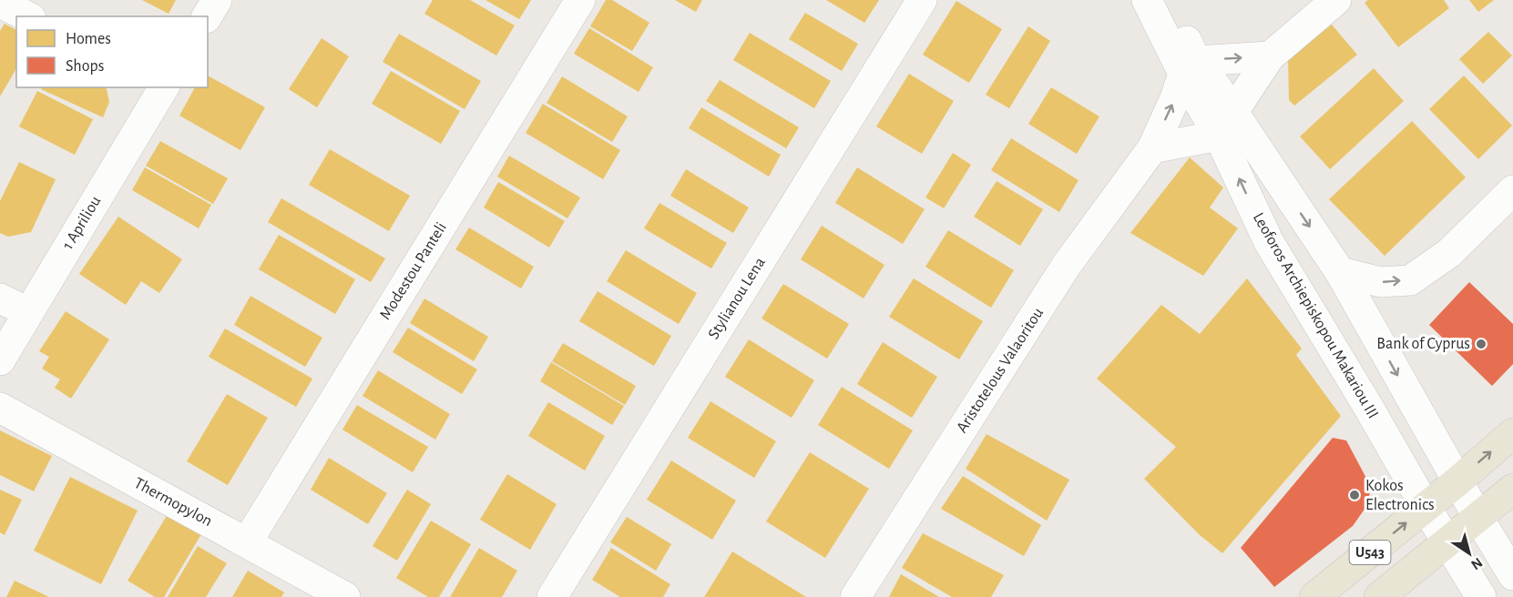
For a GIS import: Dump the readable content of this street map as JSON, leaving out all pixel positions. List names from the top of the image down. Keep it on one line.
{"streets":{"main road":["U543"],"street":["1 Apriliou","Modestou Panteli","Stylianou Lena","Leoforos Archiepiskopou Makariou III","Aristotelous Valaoritou","Thermopylon"]},"crossings":[["Modestou Panteli","Thermopylon"],["Leoforos Archiepiskopou Makariou III","Aristotelous Valaoritou"],["Leoforos Archiepiskopou Makariou III","U543"]],"places":["Bank of Cyprus","Kokos Electronics"],"legend":["Homes","Shops"],"north":"bottom right"}
